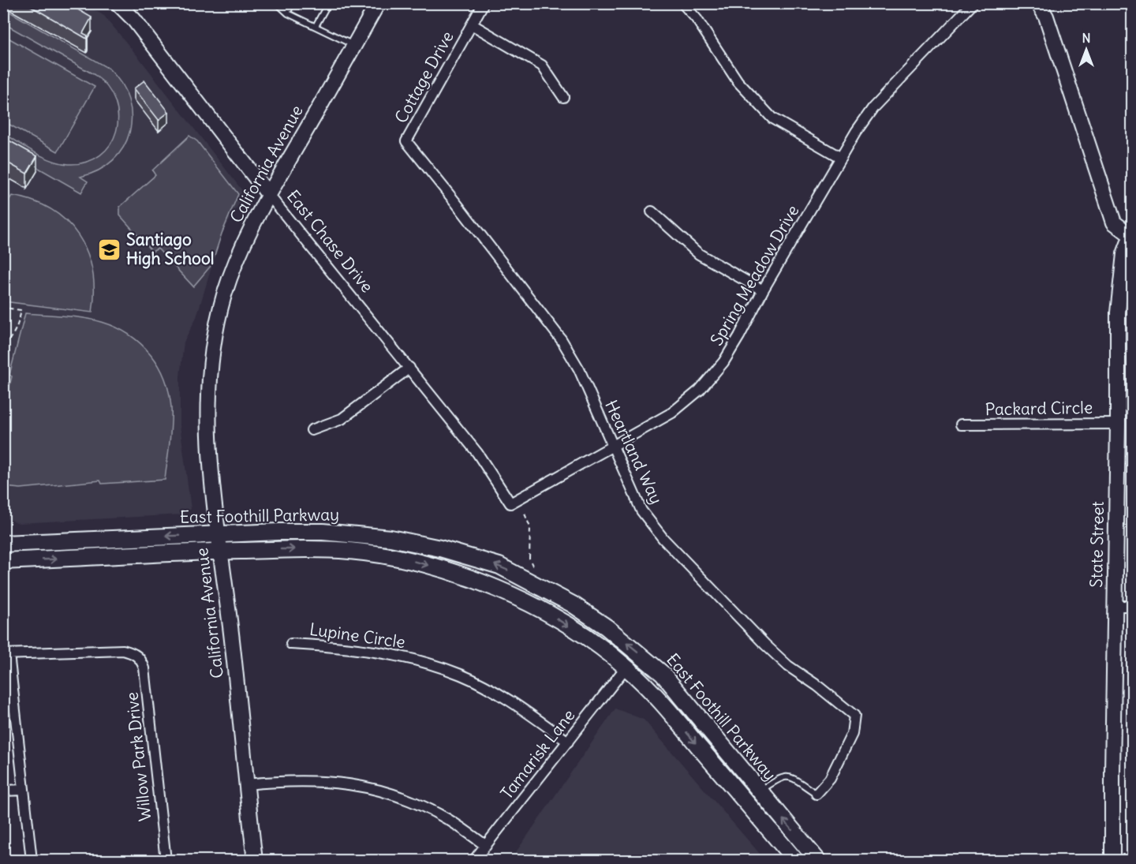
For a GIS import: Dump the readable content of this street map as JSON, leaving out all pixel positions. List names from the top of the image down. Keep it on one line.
{"streets":{"main road":["East Foothill Parkway"],"street":["Cottage Drive","California Avenue","East Chase Drive","Spring Meadow Drive","Packard Circle","Heartland Way","State Street","Lupine Circle","Tamarisk Lane","Willow Park Drive"]},"crossings":[["Cottage Drive","Heartland Way"],["California Avenue","East Chase Drive"],["California Avenue","East Foothill Parkway"],["East Chase Drive","Spring Meadow Drive"],["Spring Meadow Drive","Heartland Way"],["Packard Circle","State Street"],["East Foothill Parkway","Tamarisk Lane"],["Lupine Circle","Tamarisk Lane"]],"places":{"school or university":["Santiago High School"]},"north":"top"}
